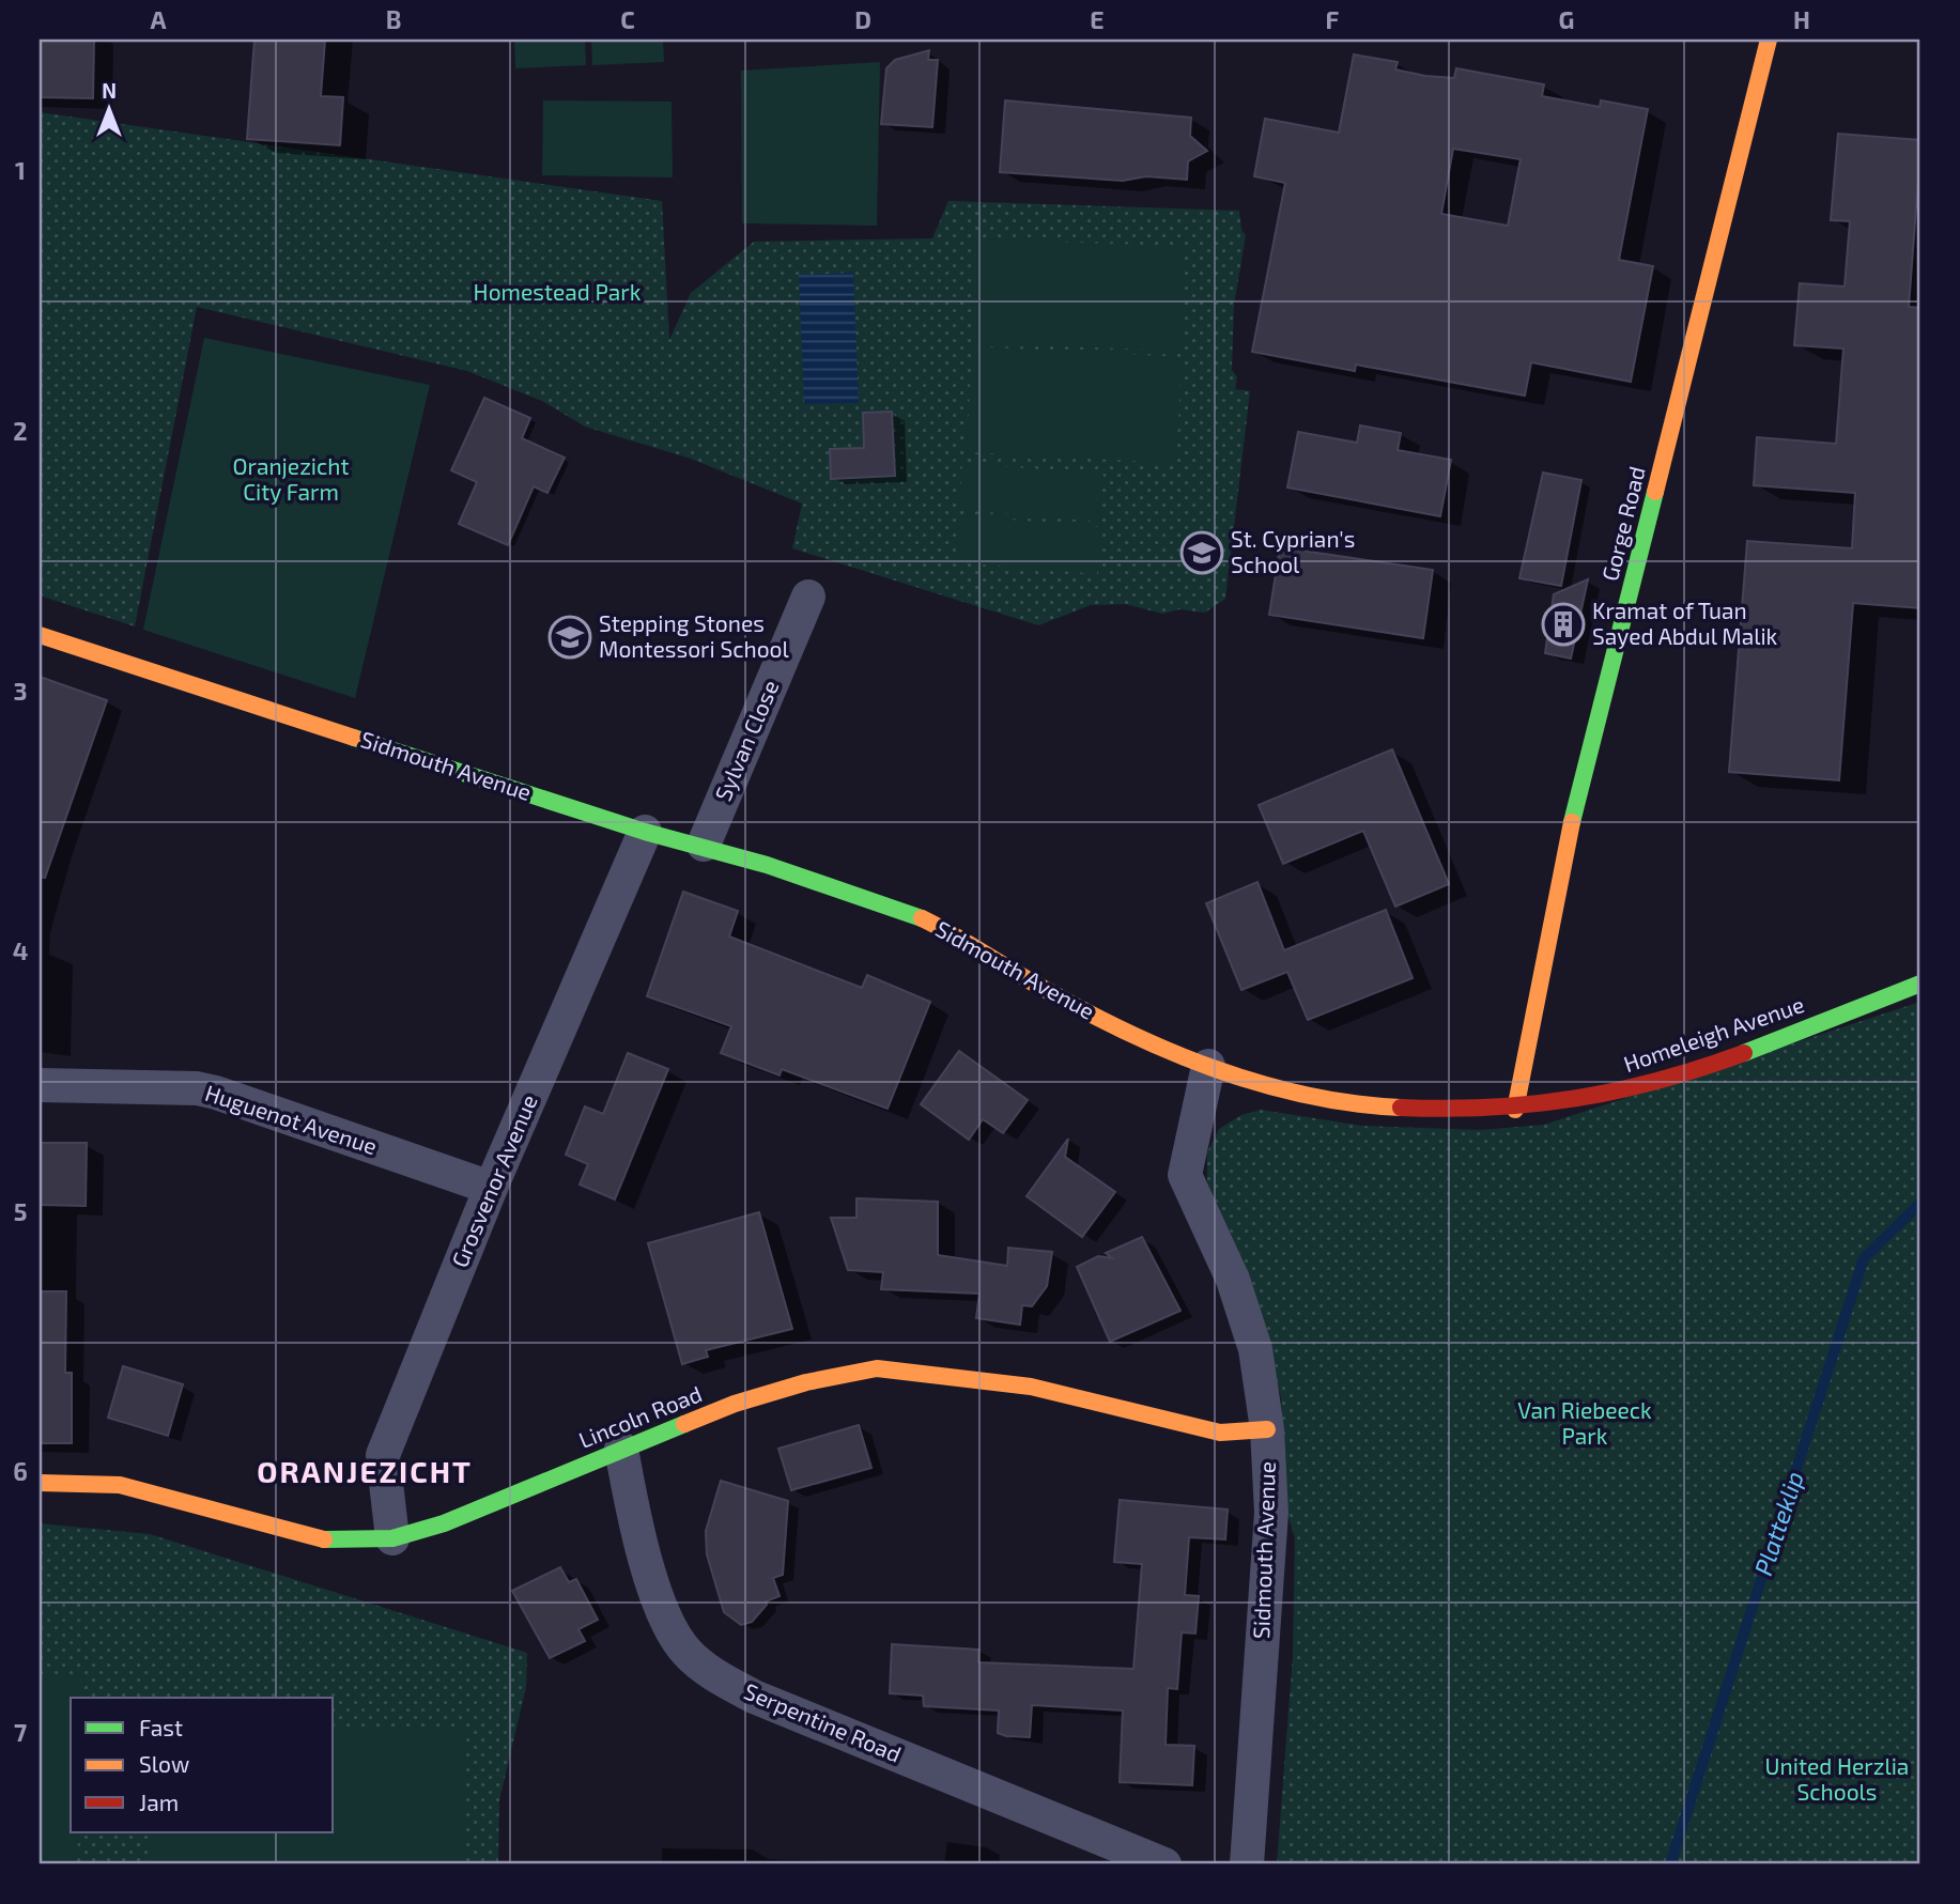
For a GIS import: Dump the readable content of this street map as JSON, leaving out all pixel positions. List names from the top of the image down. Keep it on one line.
{"streets":{"street":["Gorge Road","Sylvan Close","Sidmouth Avenue","Homeleigh Avenue","Huguenot Avenue","Grosvenor Avenue","Lincoln Road","Serpentine Road"]},"crossings":[["Gorge Road","Homeleigh Avenue"],["Sylvan Close","Sidmouth Avenue"],["Sidmouth Avenue","Homeleigh Avenue"],["Sidmouth Avenue","Grosvenor Avenue"],["Sidmouth Avenue","Lincoln Road"],["Huguenot Avenue","Grosvenor Avenue"],["Grosvenor Avenue","Lincoln Road"],["Lincoln Road","Serpentine Road"]],"districts":["ORANJEZICHT"],"water":["Platteklip"],"parks":["Homestead Park","Oranjezicht City Farm","Van Riebeeck Park","United Herzlia Schools"],"places":{"school or university":["St. Cyprian's School","Stepping Stones Montessori School"],"building":["Kramat of Tuan Sayed Abdul Malik"]},"legend":["Fast","Slow","Jam"],"north":"top","grid":{"columns":["A","B","C","D","E","F","G","H"],"rows":["1","2","3","4","5","6","7"]}}
